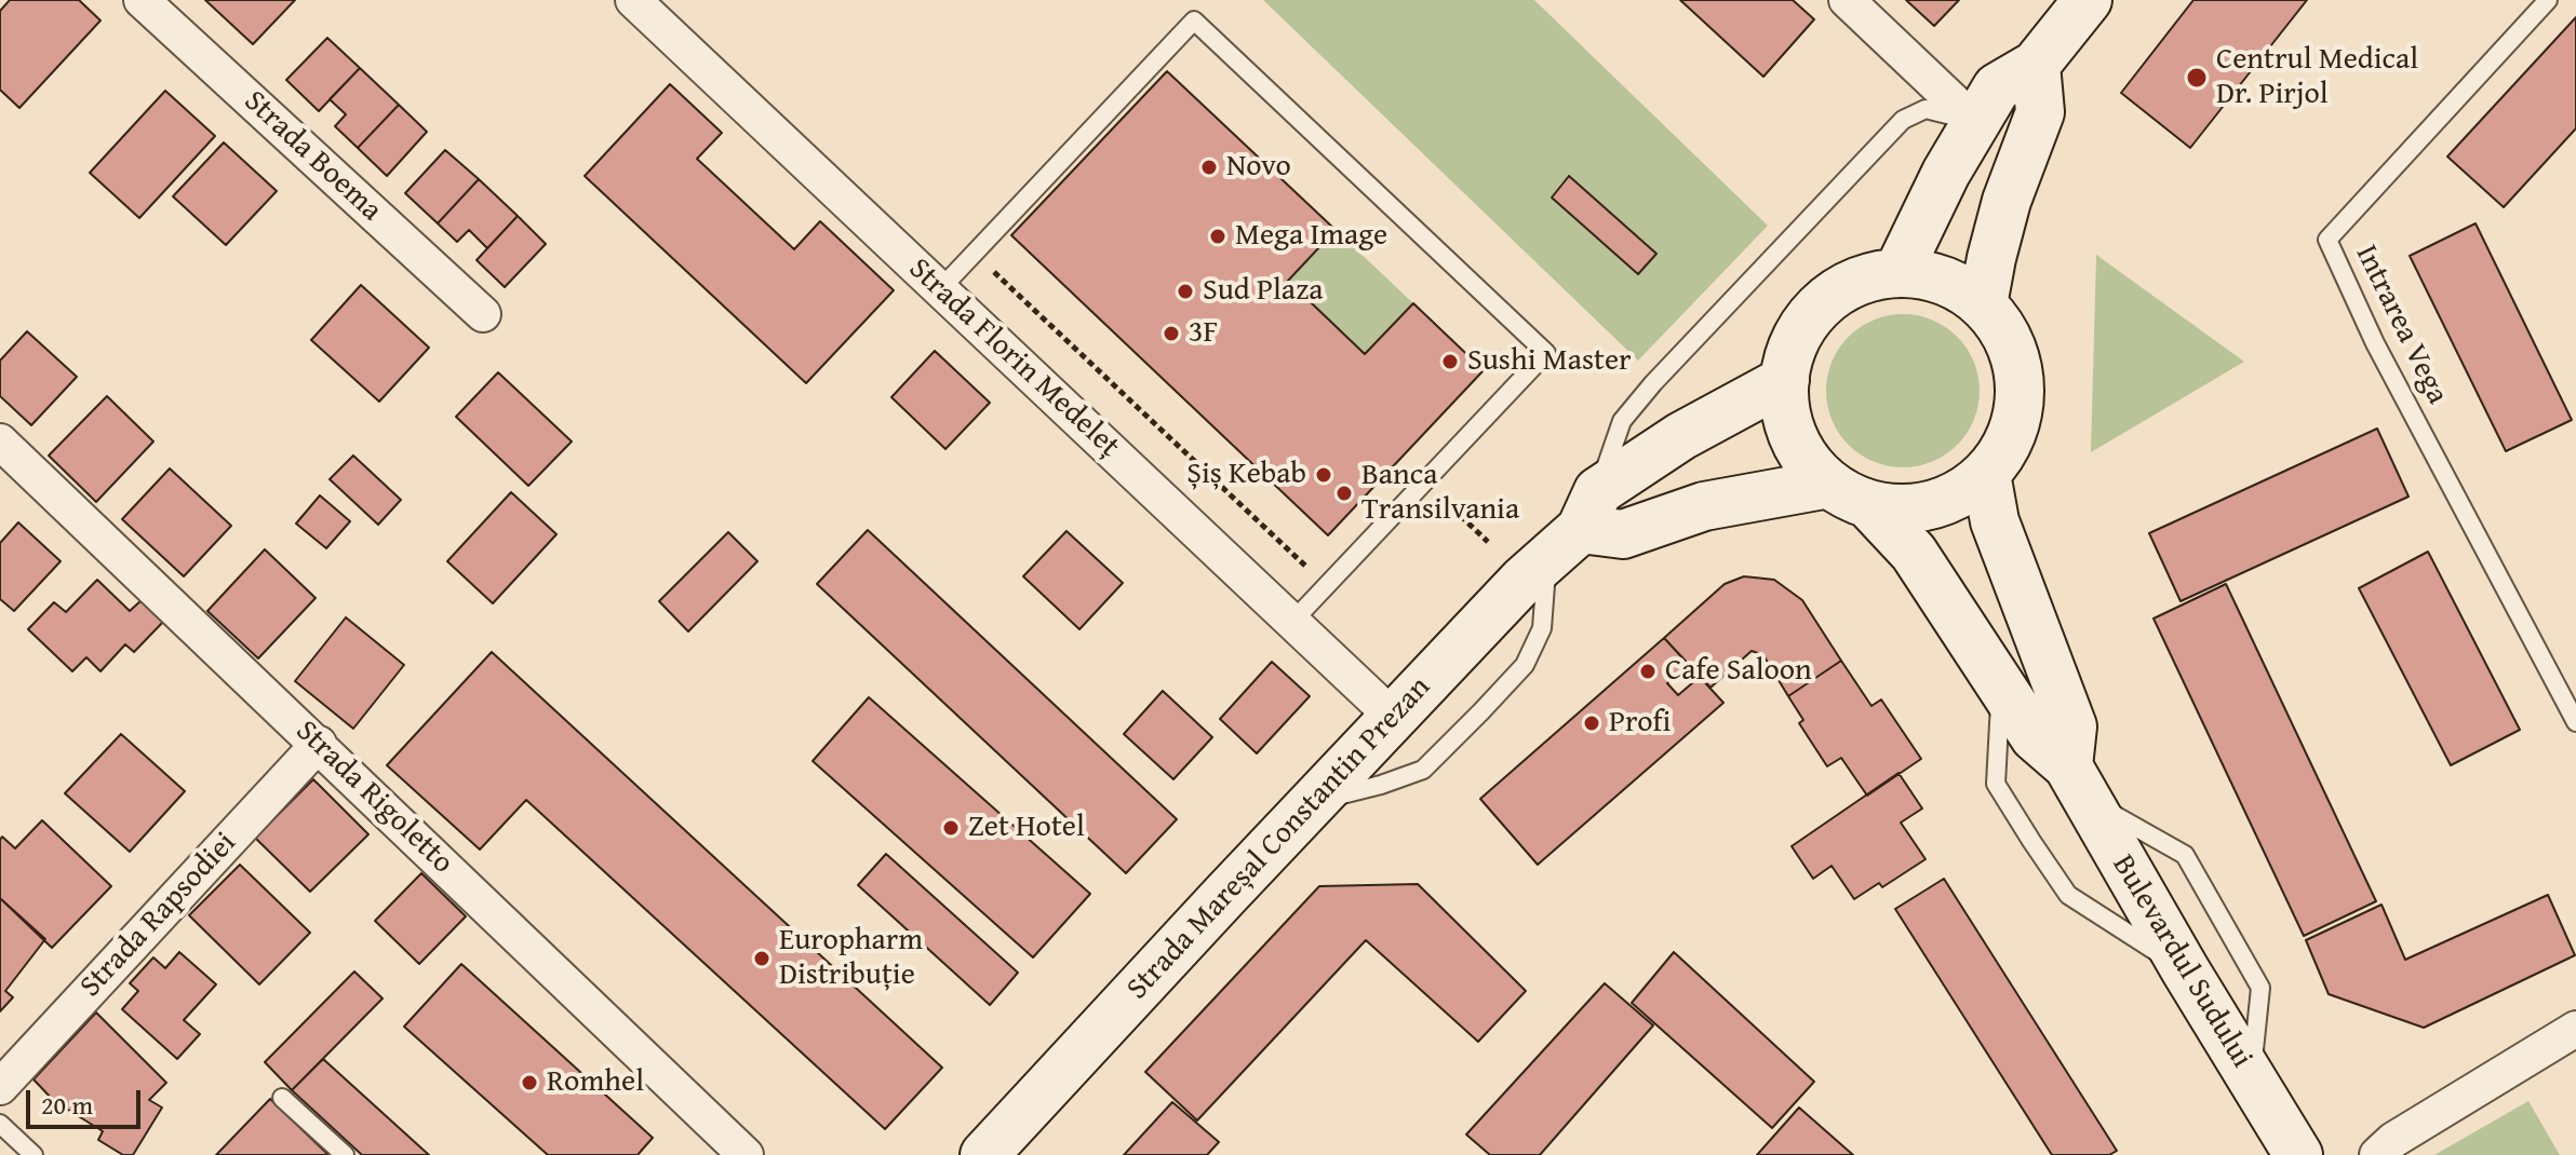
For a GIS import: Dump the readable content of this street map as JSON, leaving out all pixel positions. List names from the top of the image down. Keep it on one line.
{"streets":{"main road":["Strada Mareșal Constantin Prezan","Bulevardul Sudului"],"street":["Strada Boema","Strada Florin Medeleț","Strada Rigoletto","Strada Rapsodiei"],"lane":["Intrarea Vega"]},"crossings":[["Strada Florin Medeleț","Strada Mareșal Constantin Prezan"],["Strada Rigoletto","Strada Rapsodiei"],["Strada Mareșal Constantin Prezan","Bulevardul Sudului"]],"places":["Centrul Medical Dr. Pirjol","Novo","Mega Image","Sud Plaza","3F","Sushi Master","Șiș Kebab","Banca Transilvania","Cafe Saloon","Profi","Zet Hotel","Europharm Distribuție","Romhel"],"scale_bar":"20 m"}
